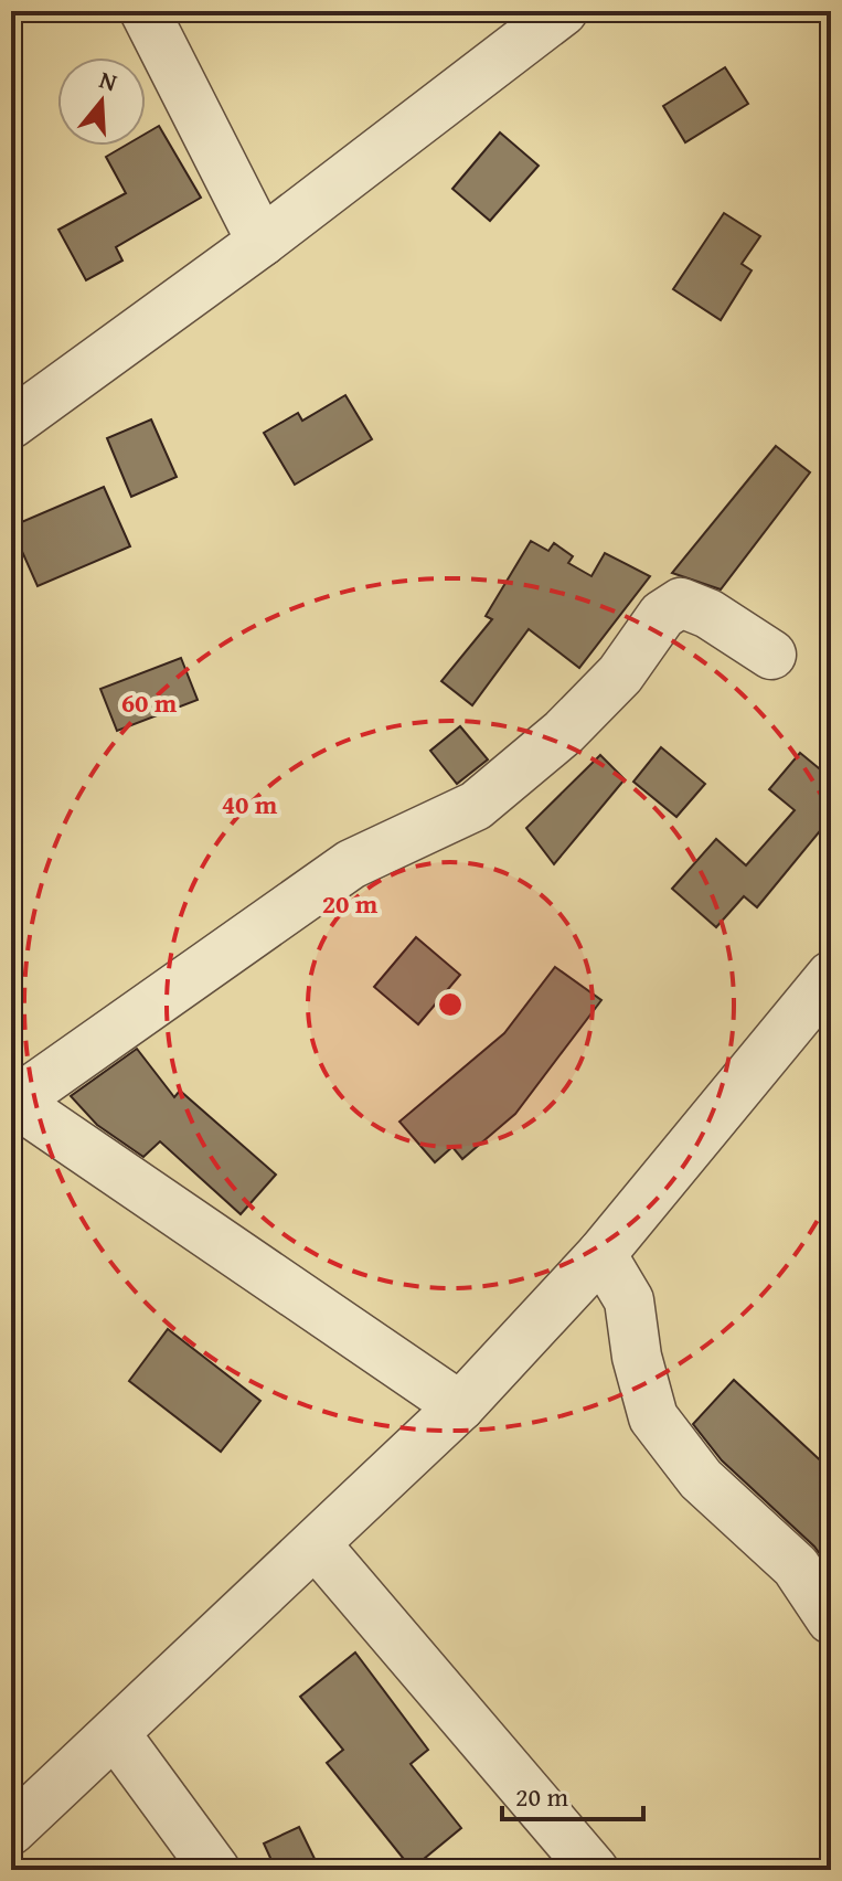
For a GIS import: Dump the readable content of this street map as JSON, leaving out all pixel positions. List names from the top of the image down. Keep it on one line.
{"scale_bar":"20 m","north":"top","rings":["60 m","40 m","20 m"]}
